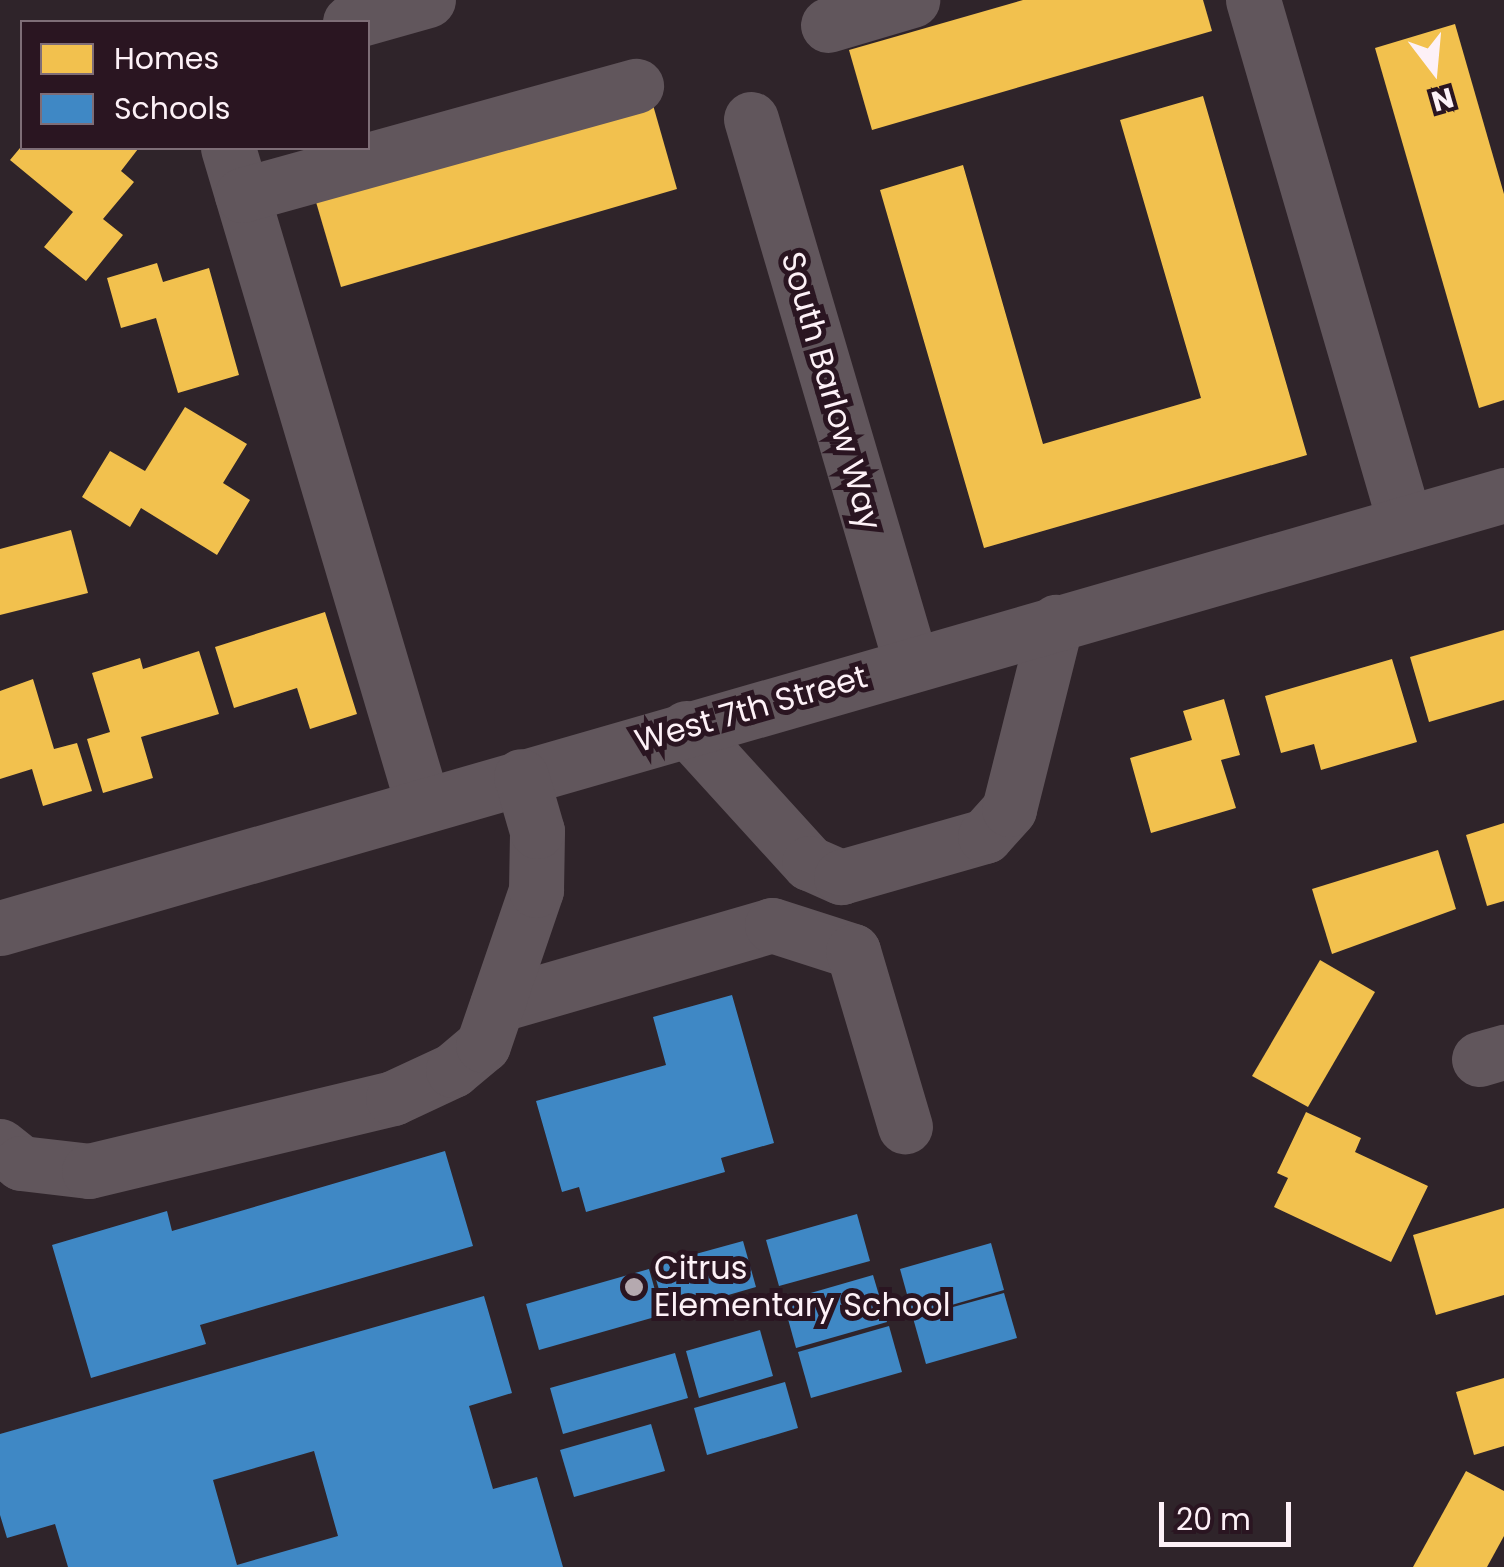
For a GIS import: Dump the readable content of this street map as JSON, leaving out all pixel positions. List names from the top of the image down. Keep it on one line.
{"streets":{"street":["South Barlow Way","West 7th Street"]},"crossings":[["South Barlow Way","West 7th Street"]],"places":["Citrus Elementary School"],"legend":["Homes","Schools"],"scale_bar":"20 m","north":"bottom"}
